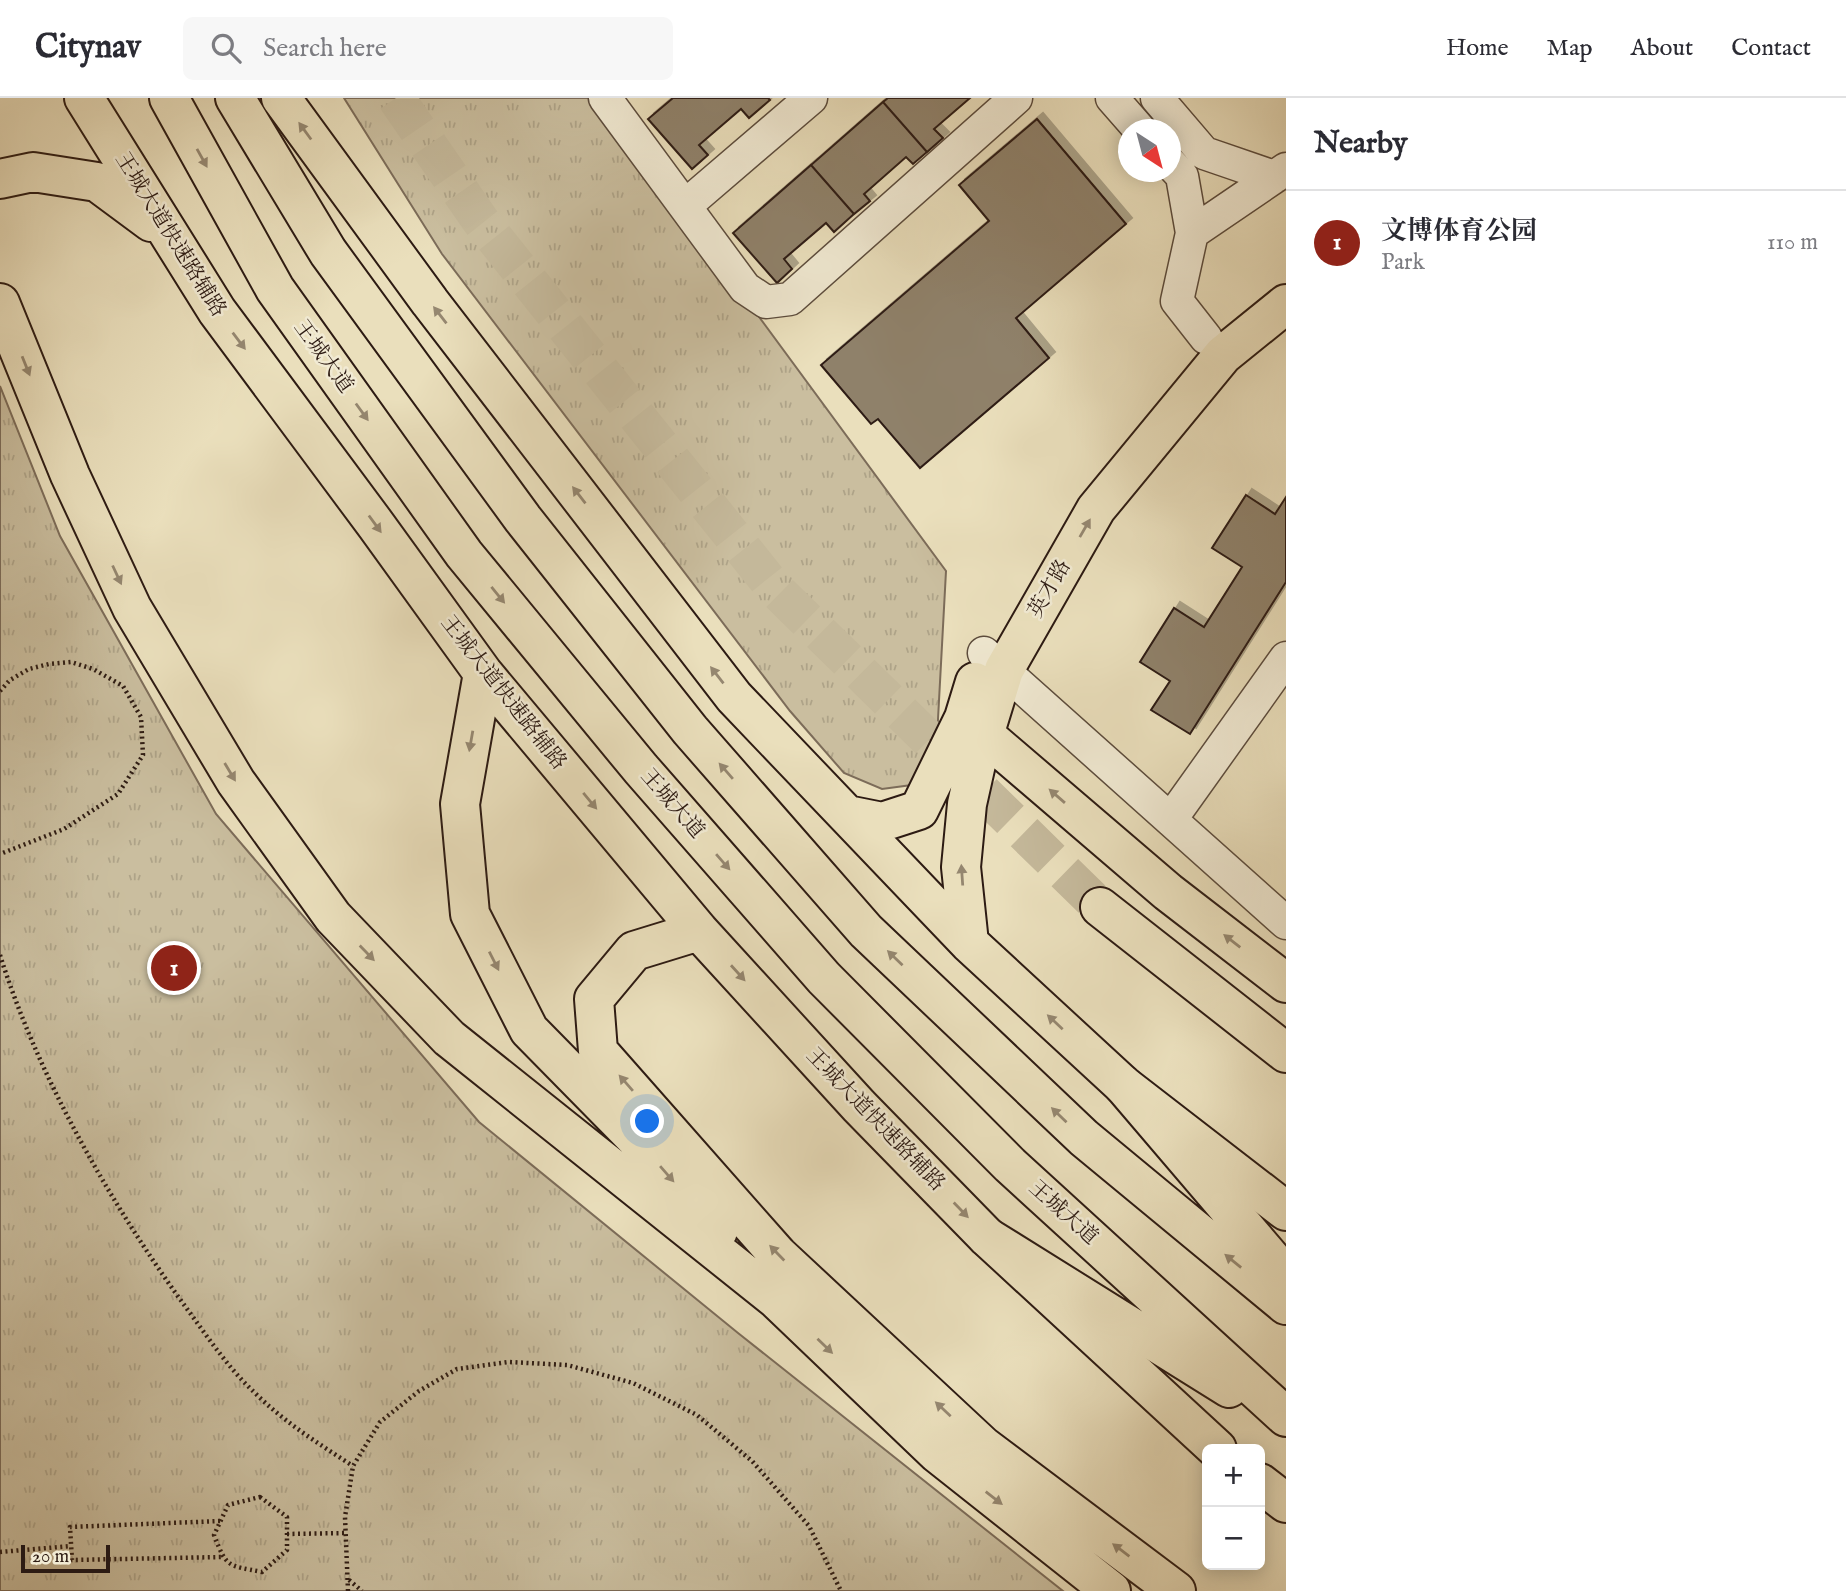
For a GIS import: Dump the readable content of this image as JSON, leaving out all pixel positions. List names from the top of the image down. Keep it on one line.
{"streets":{"main road":["王城大道快速路辅路","王城大道","英才路"]},"scale_bar":"20 m","north":"bottom right","page":{"header":"Citynav","search":"Search here","nav":["Home","Map","About","Contact"],"heading":"Nearby","list":[{"mark":"1","name":"文博体育公园","note":"Park","value":"110 m"}],"pins":"1","map_buttons":["+","−"],"scale":"20 m"}}
